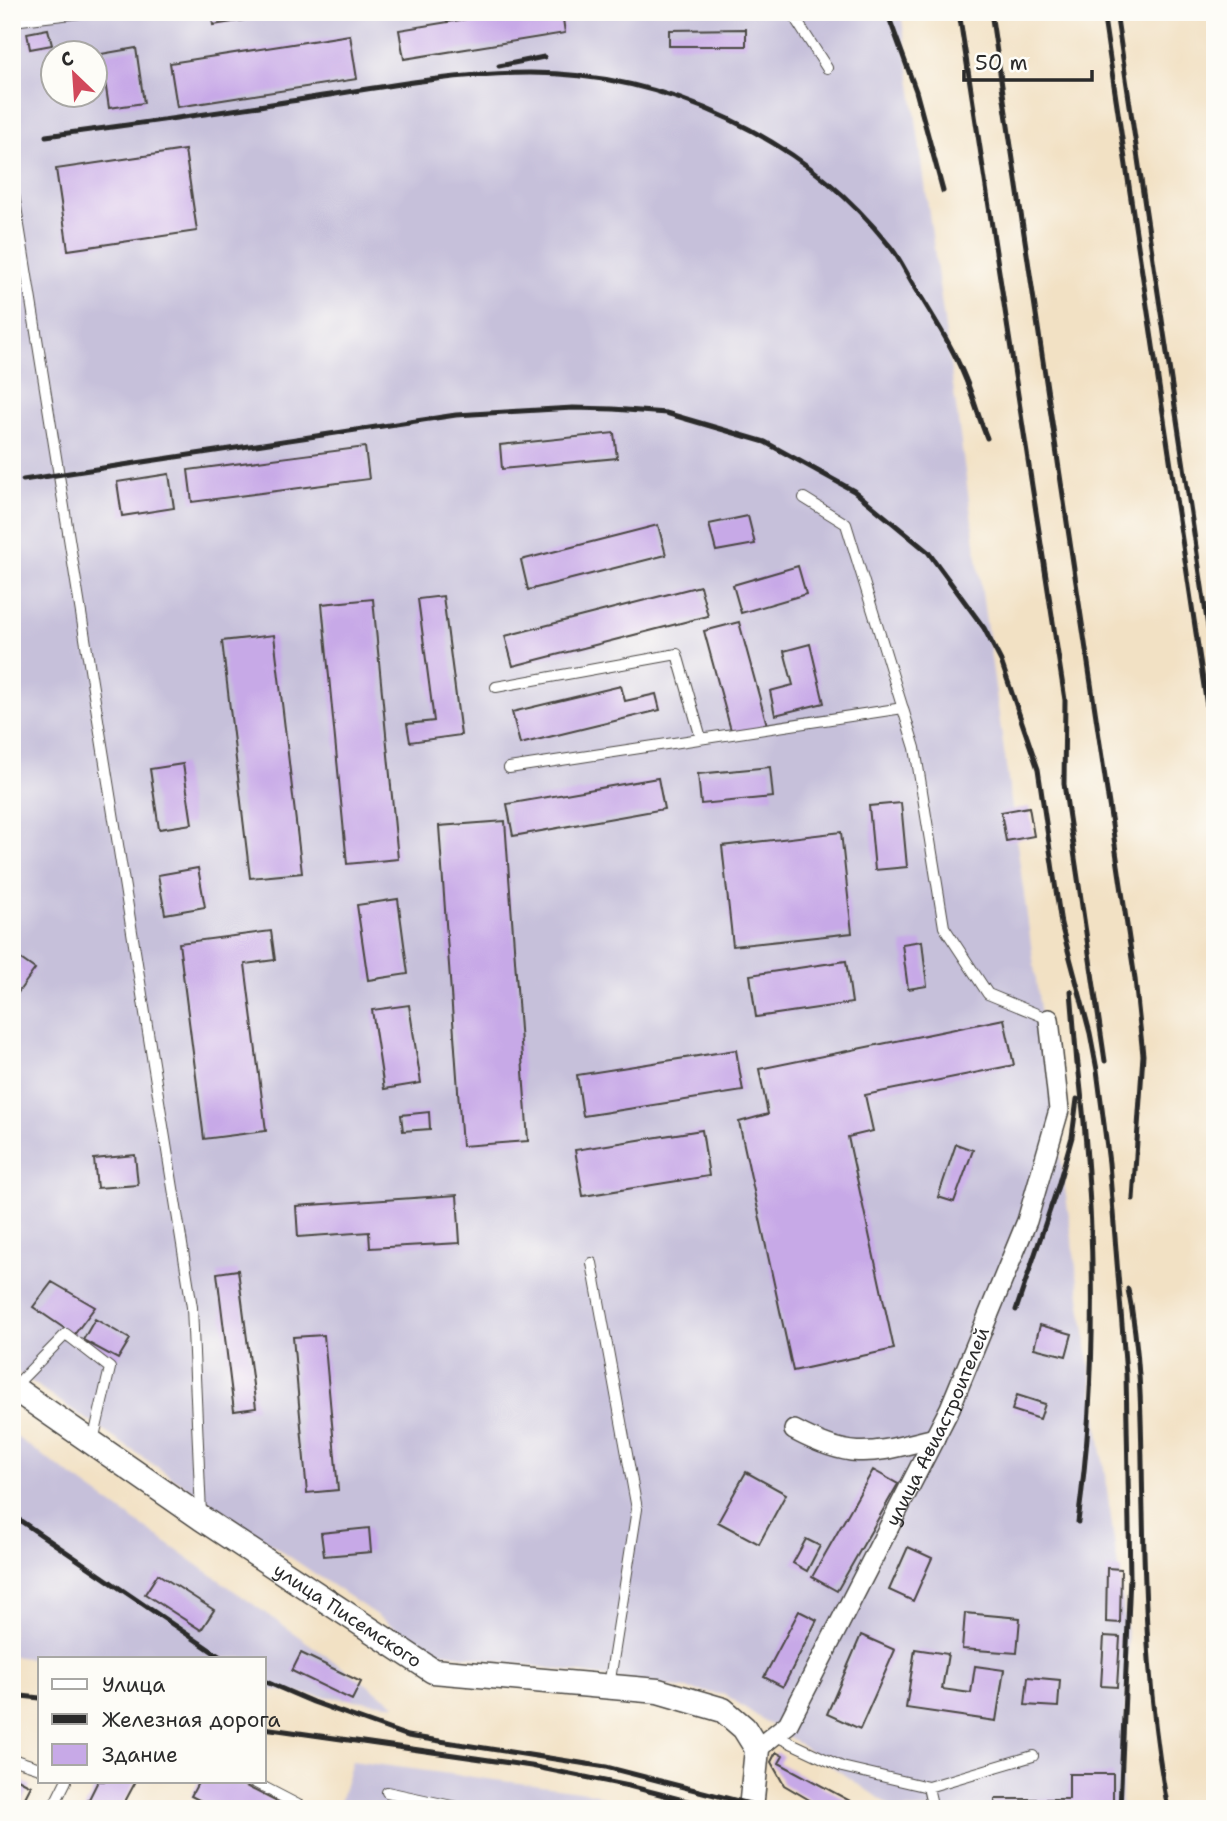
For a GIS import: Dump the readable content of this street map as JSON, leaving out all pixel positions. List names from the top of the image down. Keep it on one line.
{"streets":{"street":["улица Авиастроителей","улица Писемского"]},"crossings":[["улица Авиастроителей","улица Писемского"]],"legend":["Улица","Железная дорога","Здание"],"scale_bar":"50 m","north":"top left"}
